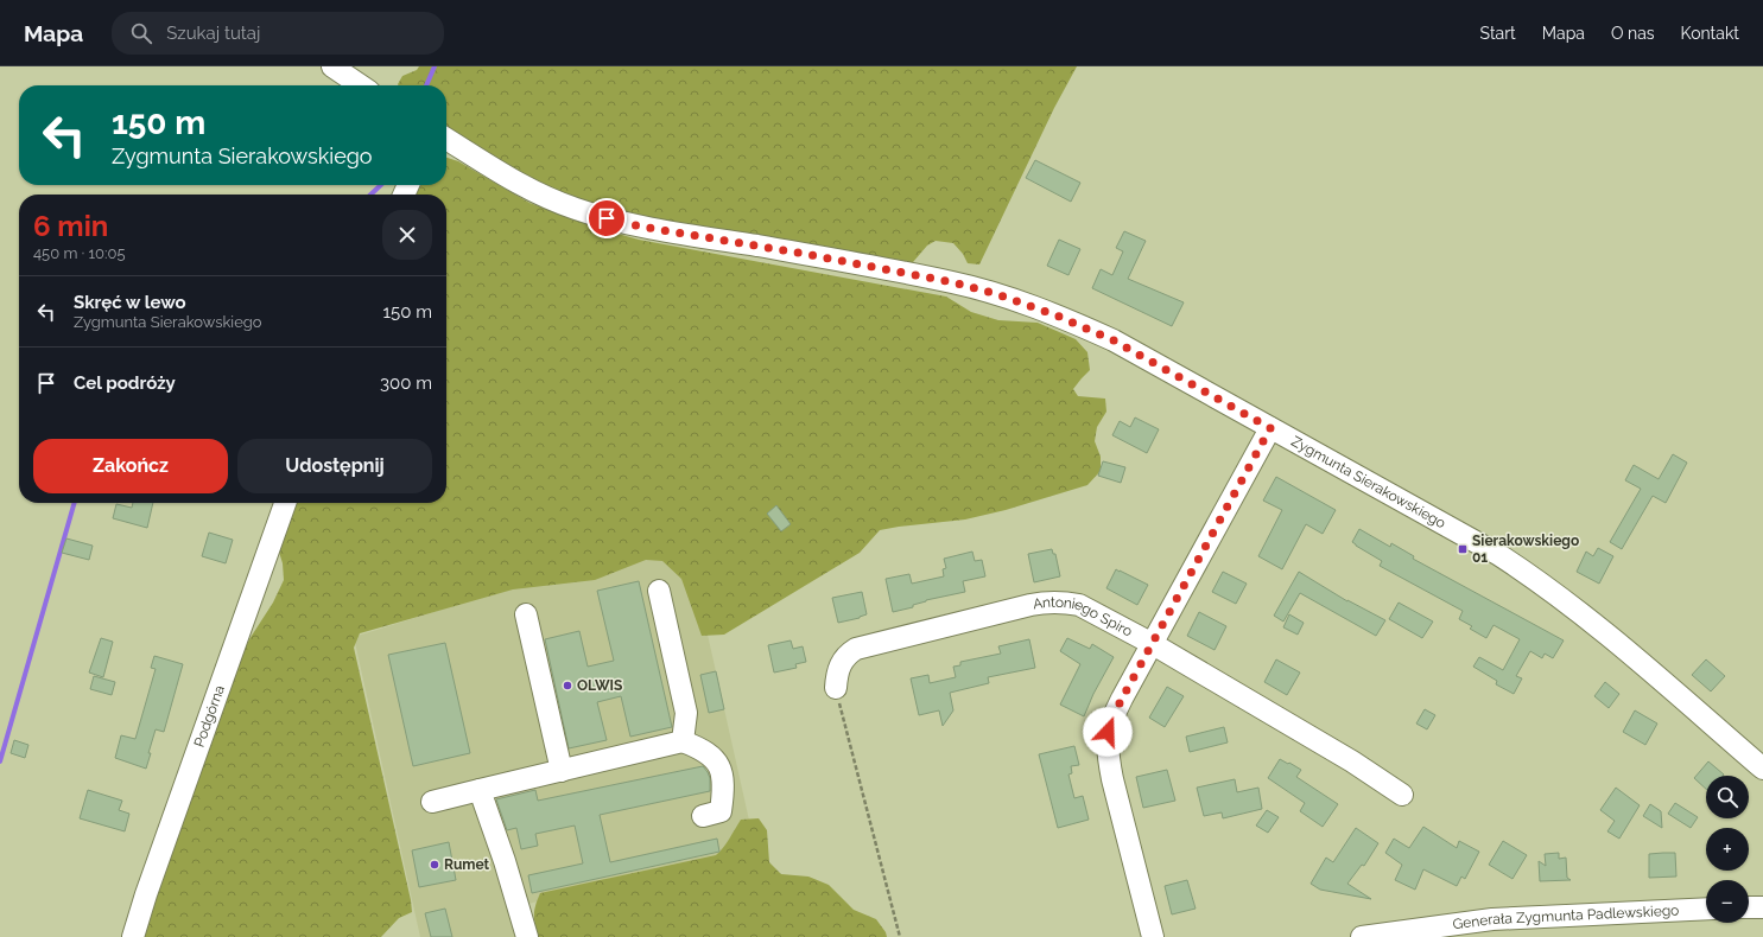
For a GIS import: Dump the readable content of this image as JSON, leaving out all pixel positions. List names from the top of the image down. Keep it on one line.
{"streets":{"street":["Zygmunta Sierakowskiego","Antoniego Spiro","Podgórna","Generała Zygmunta Padlewskiego"]},"places":{"transit":["Sierakowskiego 01"],"other":["OLWIS","Rumet"]},"page":{"header":"Mapa","search":"Szukaj tutaj","nav":["Start","Mapa","O nas","Kontakt"],"turn":["150 m","Zygmunta Sierakowskiego"],"heading":["6 min","450 m · 10:05"],"list":[{"name":"Skręć w lewo","note":"Zygmunta Sierakowskiego","value":"150 m"},{"name":"Cel podróży","value":"300 m"}],"buttons":["Zakończ","Udostępnij"],"map_buttons":["+","−"]}}
